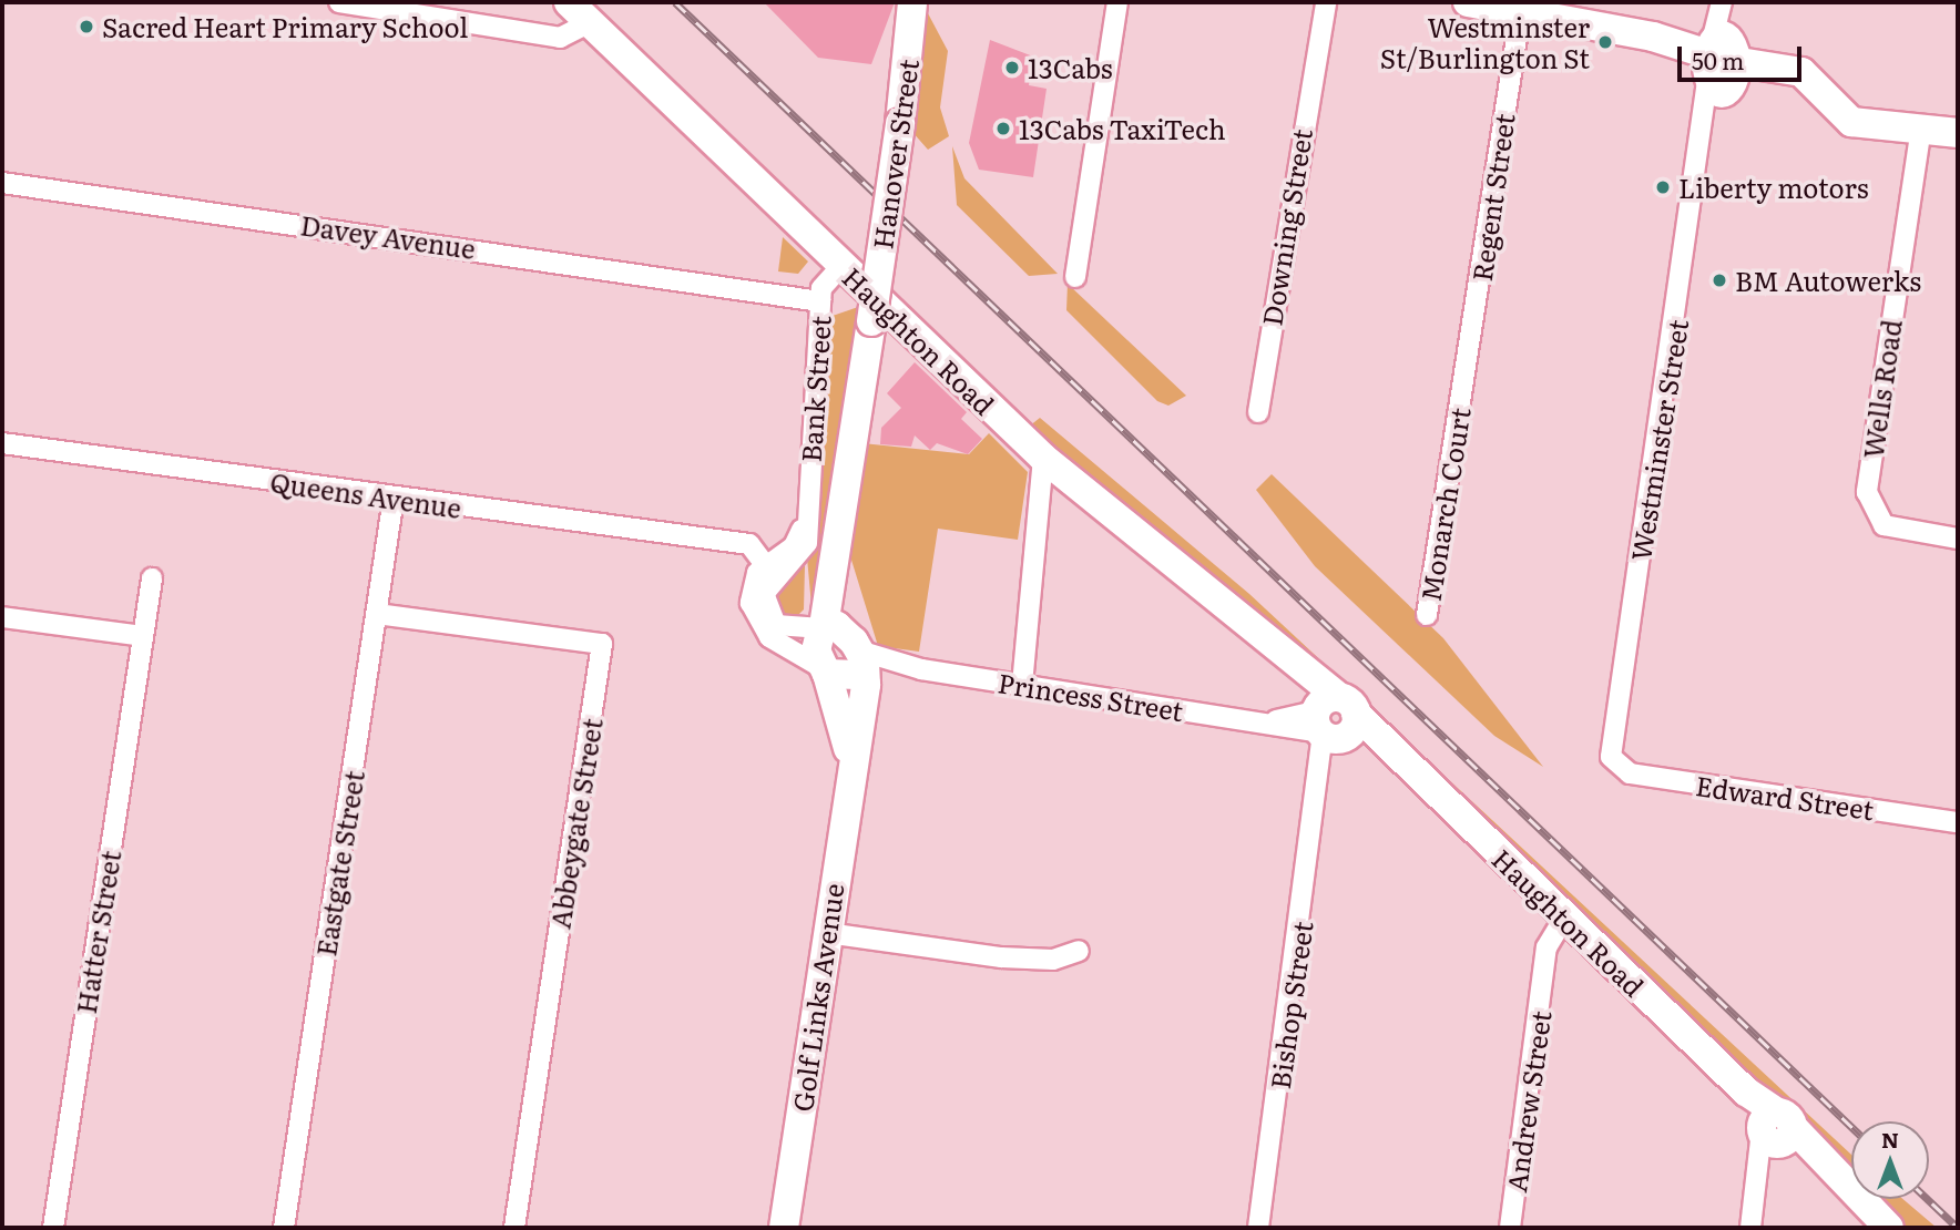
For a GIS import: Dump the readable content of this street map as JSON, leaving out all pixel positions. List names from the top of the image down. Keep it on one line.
{"streets":{"street":["Hanover Street","Regent Street","Downing Street","Davey Avenue","Haughton Road","Bank Street","Wells Road","Westminster Street","Queens Avenue","Monarch Court","Princess Street","Edward Street","Abbeygate Street","Eastgate Street","Hatter Street","Golf Links Avenue","Bishop Street","Andrew Street"]},"crossings":[["Hanover Street","Golf Links Avenue"],["Regent Street","Monarch Court"],["Davey Avenue","Bank Street"],["Haughton Road","Bank Street"],["Haughton Road","Princess Street"],["Haughton Road","Bishop Street"],["Haughton Road","Andrew Street"],["Bank Street","Queens Avenue"],["Westminster Street","Edward Street"],["Queens Avenue","Eastgate Street"],["Princess Street","Golf Links Avenue"],["Princess Street","Bishop Street"],["Abbeygate Street","Eastgate Street"]],"places":["Sacred Heart Primary School","Westminster St/Burlington St","13Cabs","13Cabs TaxiTech","Liberty motors","BM Autowerks"],"scale_bar":"50 m","north":"top"}
